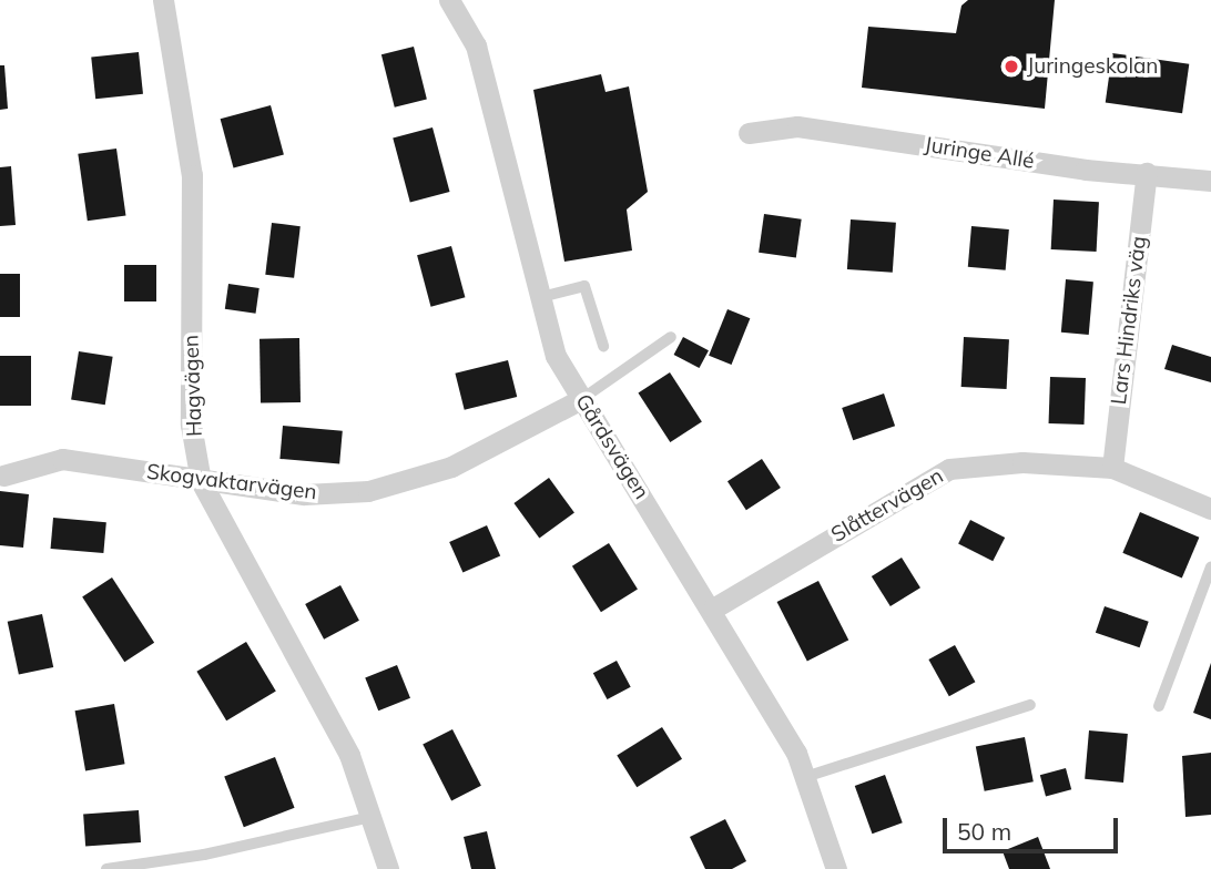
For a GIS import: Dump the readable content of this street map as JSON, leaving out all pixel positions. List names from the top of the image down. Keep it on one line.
{"streets":{"street":["Juringe Allé","Lars Hindriks väg","Hagvägen","Gårdsvägen","Skogvaktarvägen","Slåttervägen"]},"crossings":[["Juringe Allé","Lars Hindriks väg"],["Lars Hindriks väg","Slåttervägen"],["Hagvägen","Skogvaktarvägen"],["Gårdsvägen","Skogvaktarvägen"],["Gårdsvägen","Slåttervägen"]],"places":["Juringeskolan"],"scale_bar":"50 m"}
